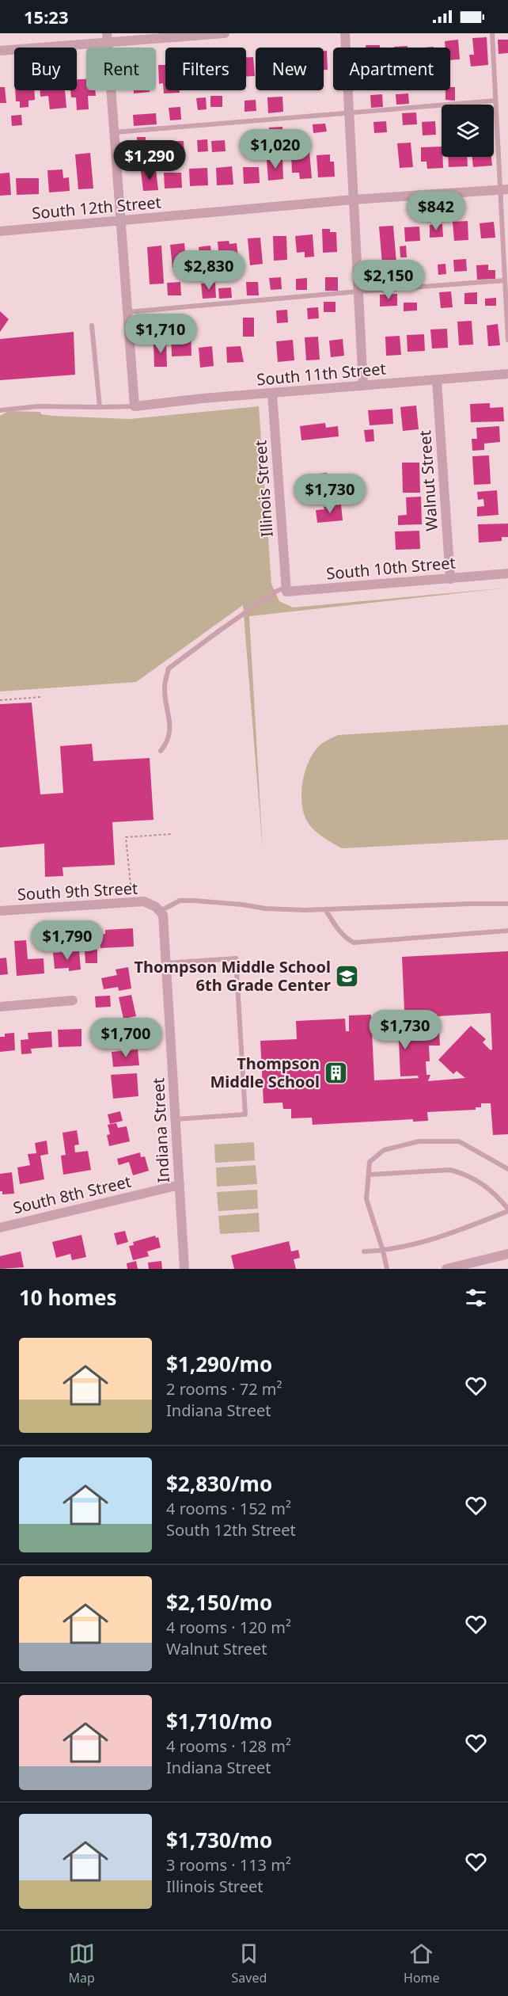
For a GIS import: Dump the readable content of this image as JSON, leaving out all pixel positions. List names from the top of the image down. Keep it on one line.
{"streets":{"street":["South 12th Street","South 11th Street","Walnut Street","Illinois Street","South 10th Street","South 9th Street","Indiana Street","South 8th Street"]},"crossings":[["South 11th Street","Walnut Street"],["South 11th Street","Illinois Street"],["Walnut Street","South 10th Street"],["Illinois Street","South 10th Street"],["South 9th Street","Indiana Street"],["Indiana Street","South 8th Street"]],"places":{"school or university":["Thompson Middle School 6th Grade Center"],"building":["Thompson Middle School"]},"page":{"status":"15:23","chip":["Buy","Rent","Filters","New","Apartment"],"price":["$1,020","$1,290","$842","$2,830","$2,150","$1,710","$1,730","$1,790","$1,730","$1,700"],"heading":"10 homes","list":[{"name":"$1,290/mo","note":"2 rooms · 72 m² · Indiana Street"},{"name":"$2,830/mo","note":"4 rooms · 152 m² · South 12th Street"},{"name":"$2,150/mo","note":"4 rooms · 120 m² · Walnut Street"},{"name":"$1,710/mo","note":"4 rooms · 128 m² · Indiana Street"},{"name":"$1,730/mo","note":"3 rooms · 113 m² · Illinois Street"}],"tabs":["Map","Saved","Home"]}}
